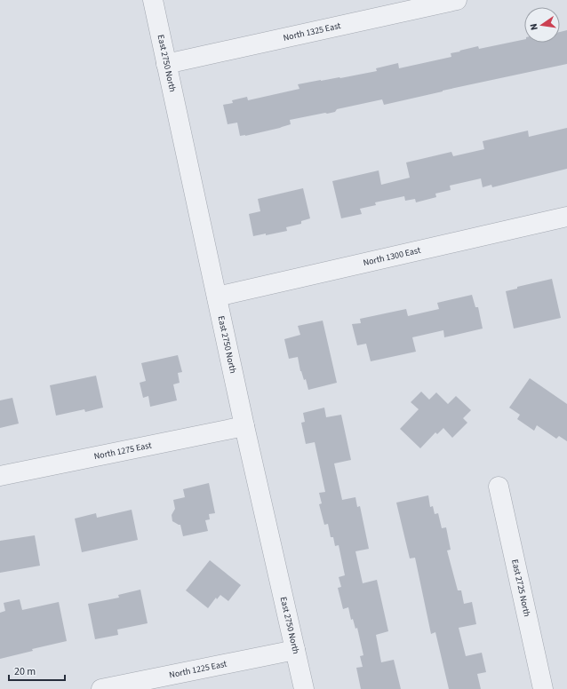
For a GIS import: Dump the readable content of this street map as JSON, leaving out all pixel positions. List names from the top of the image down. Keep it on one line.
{"streets":{"street":["North 1325 East","East 2750 North","North 1300 East","North 1275 East","East 2725 North","North 1225 East"]},"crossings":[["North 1325 East","East 2750 North"],["East 2750 North","North 1300 East"],["East 2750 North","North 1275 East"],["East 2750 North","North 1225 East"]],"scale_bar":"20 m","north":"left"}
